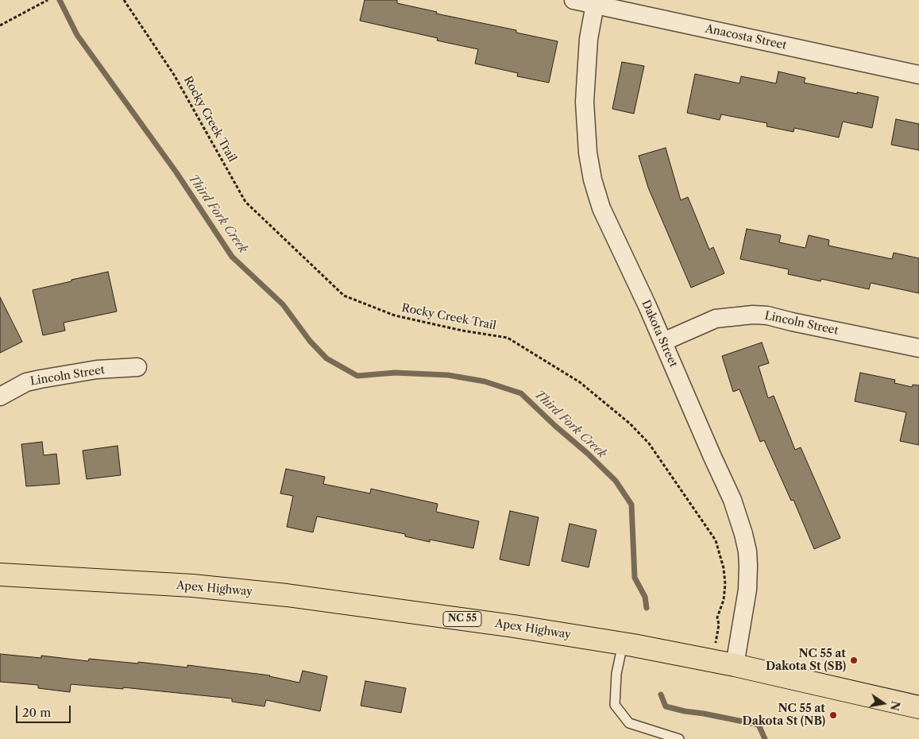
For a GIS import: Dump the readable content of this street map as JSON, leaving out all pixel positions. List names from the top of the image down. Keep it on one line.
{"streets":{"main road":["Apex Highway","NC 55"],"street":["Anacosta Street","Lincoln Street","Dakota Street"],"path":["Rocky Creek Trail"]},"crossings":[["Anacosta Street","Dakota Street"],["Rocky Creek Trail","Apex Highway"],["Lincoln Street","Dakota Street"],["Dakota Street","Apex Highway"]],"water":["Third Fork Creek"],"places":["NC 55 at Dakota St (SB)","NC 55 at Dakota St (NB)"],"scale_bar":"20 m","north":"right"}
